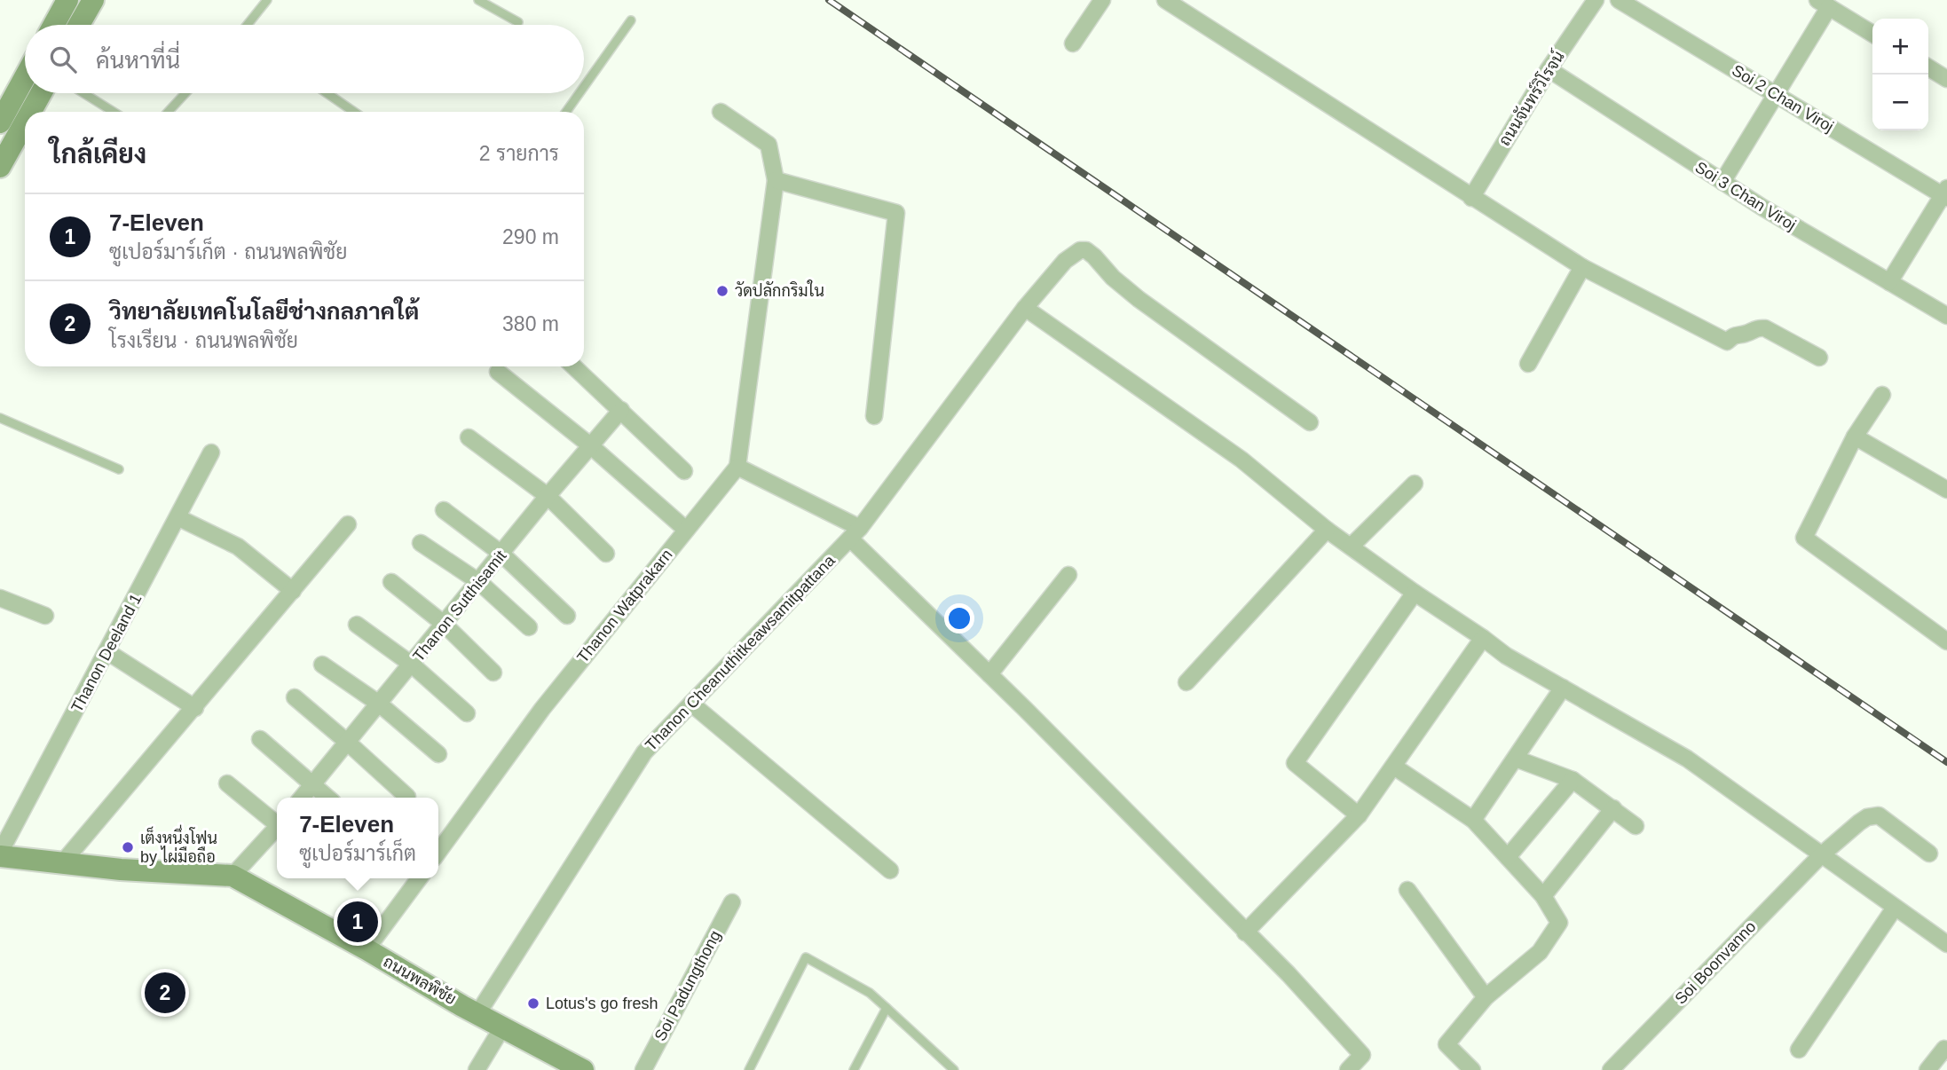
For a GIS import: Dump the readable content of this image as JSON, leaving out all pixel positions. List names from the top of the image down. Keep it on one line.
{"streets":{"street":["ถนนจันทร์วิโรจน์","Soi 2 Chan Viroj","Soi 3 Chan Viroj","Thanon Sutthisamit","Thanon Watprakarn","Thanon Deeland 1","Thanon Cheanuthitkeawsamitpattana","Soi Boonvanno","ถนนพลพิชัย","Soi Padungthong"]},"crossings":[["ถนนจันทร์วิโรจน์","Soi 3 Chan Viroj"],["Thanon Deeland 1","ถนนพลพิชัย"],["Thanon Cheanuthitkeawsamitpattana","ถนนพลพิชัย"]],"places":["วัดปลักกริมใน","เต็งหนึ่งโฟน by ไผ่มือถือ","Lotus's go fresh"],"page":{"map_buttons":["+","−"],"search":"ค้นหาที่นี่","heading":["ใกล้เคียง","2 รายการ"],"list":[{"mark":"1","name":"7-Eleven","note":"ซูเปอร์มาร์เก็ต · ถนนพลพิชัย","value":"290 m"},{"mark":"2","name":"วิทยาลัยเทคโนโลยีช่างกลภาคใต้","note":"โรงเรียน · ถนนพลพิชัย","value":"380 m"}],"popup":["7-Eleven","ซูเปอร์มาร์เก็ต"],"pins":["1","2"]}}
